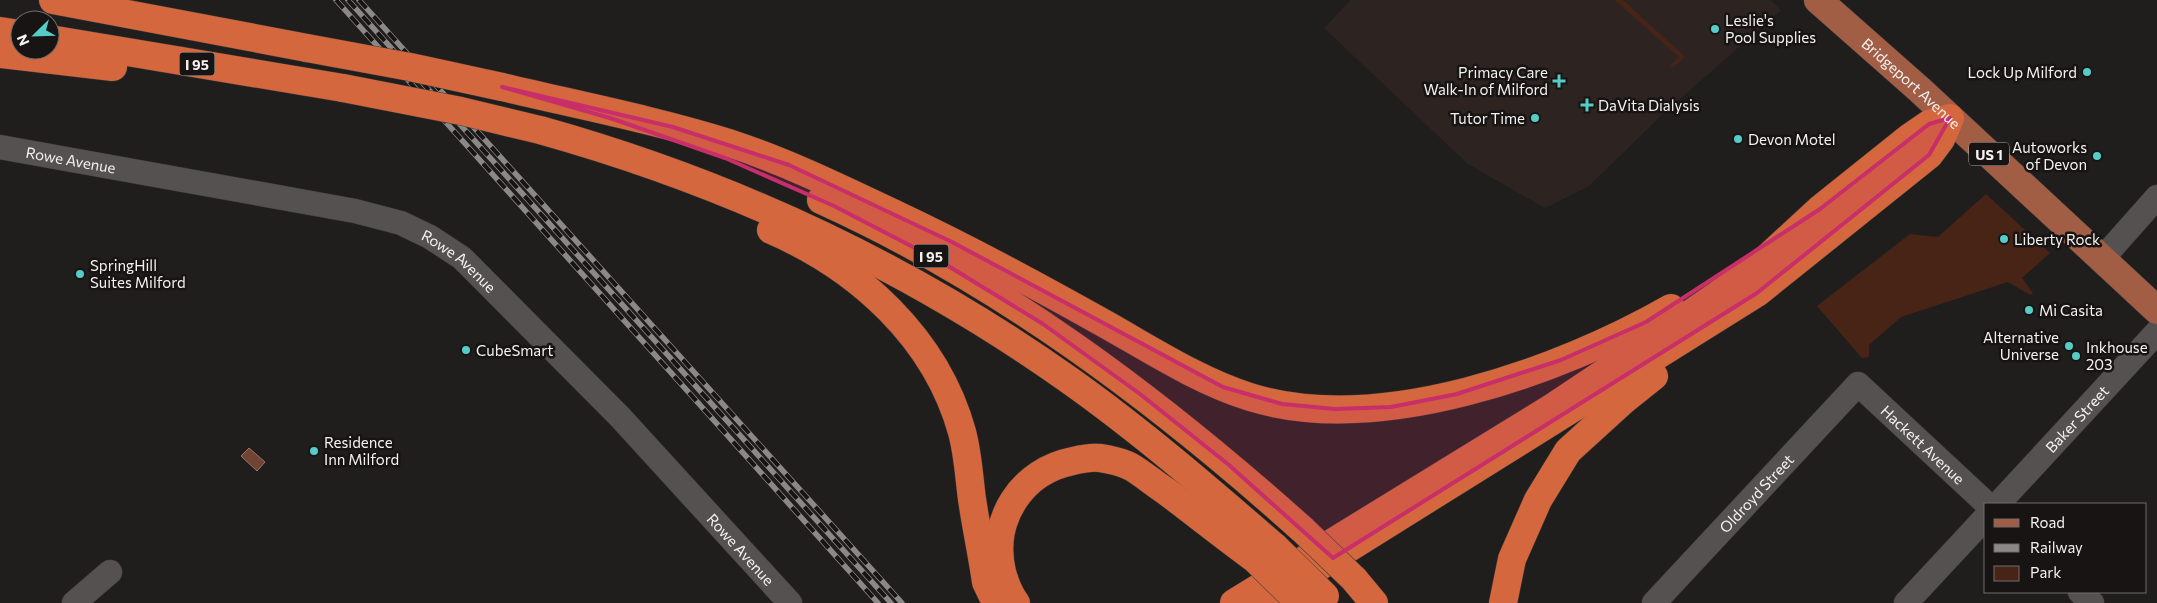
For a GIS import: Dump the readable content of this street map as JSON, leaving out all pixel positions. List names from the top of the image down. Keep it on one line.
{"streets":{"highway":["I 95"],"main road":["Bridgeport Avenue","US 1"],"street":["Rowe Avenue","Baker Street","Hackett Avenue","Oldroyd Street"]},"crossings":[["Hackett Avenue","Oldroyd Street"]],"places":{"other":["Leslie's Pool Supplies","Lock Up Milford","Tutor Time","Devon Motel","Autoworks of Devon","Liberty Rock","SpringHill Suites Milford","Mi Casita","Alternative Universe","CubeSmart","Inkhouse 203","Residence Inn Milford"],"health":["Primacy Care Walk-In of Milford","DaVita Dialysis"]},"legend":["Road","Railway","Park"],"north":"bottom left"}
